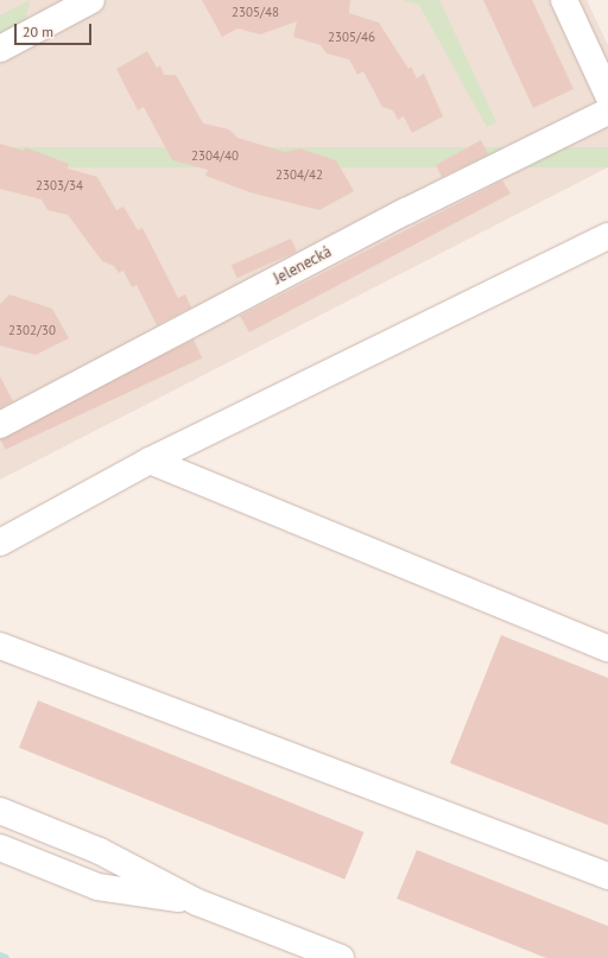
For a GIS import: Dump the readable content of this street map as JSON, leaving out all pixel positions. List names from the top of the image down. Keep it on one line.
{"streets":{"street":["Jelenecká"]},"house_numbers":["2305/48","2305/46","2304/40","2304/42","2303/34","2302/30"],"scale_bar":"20 m"}
